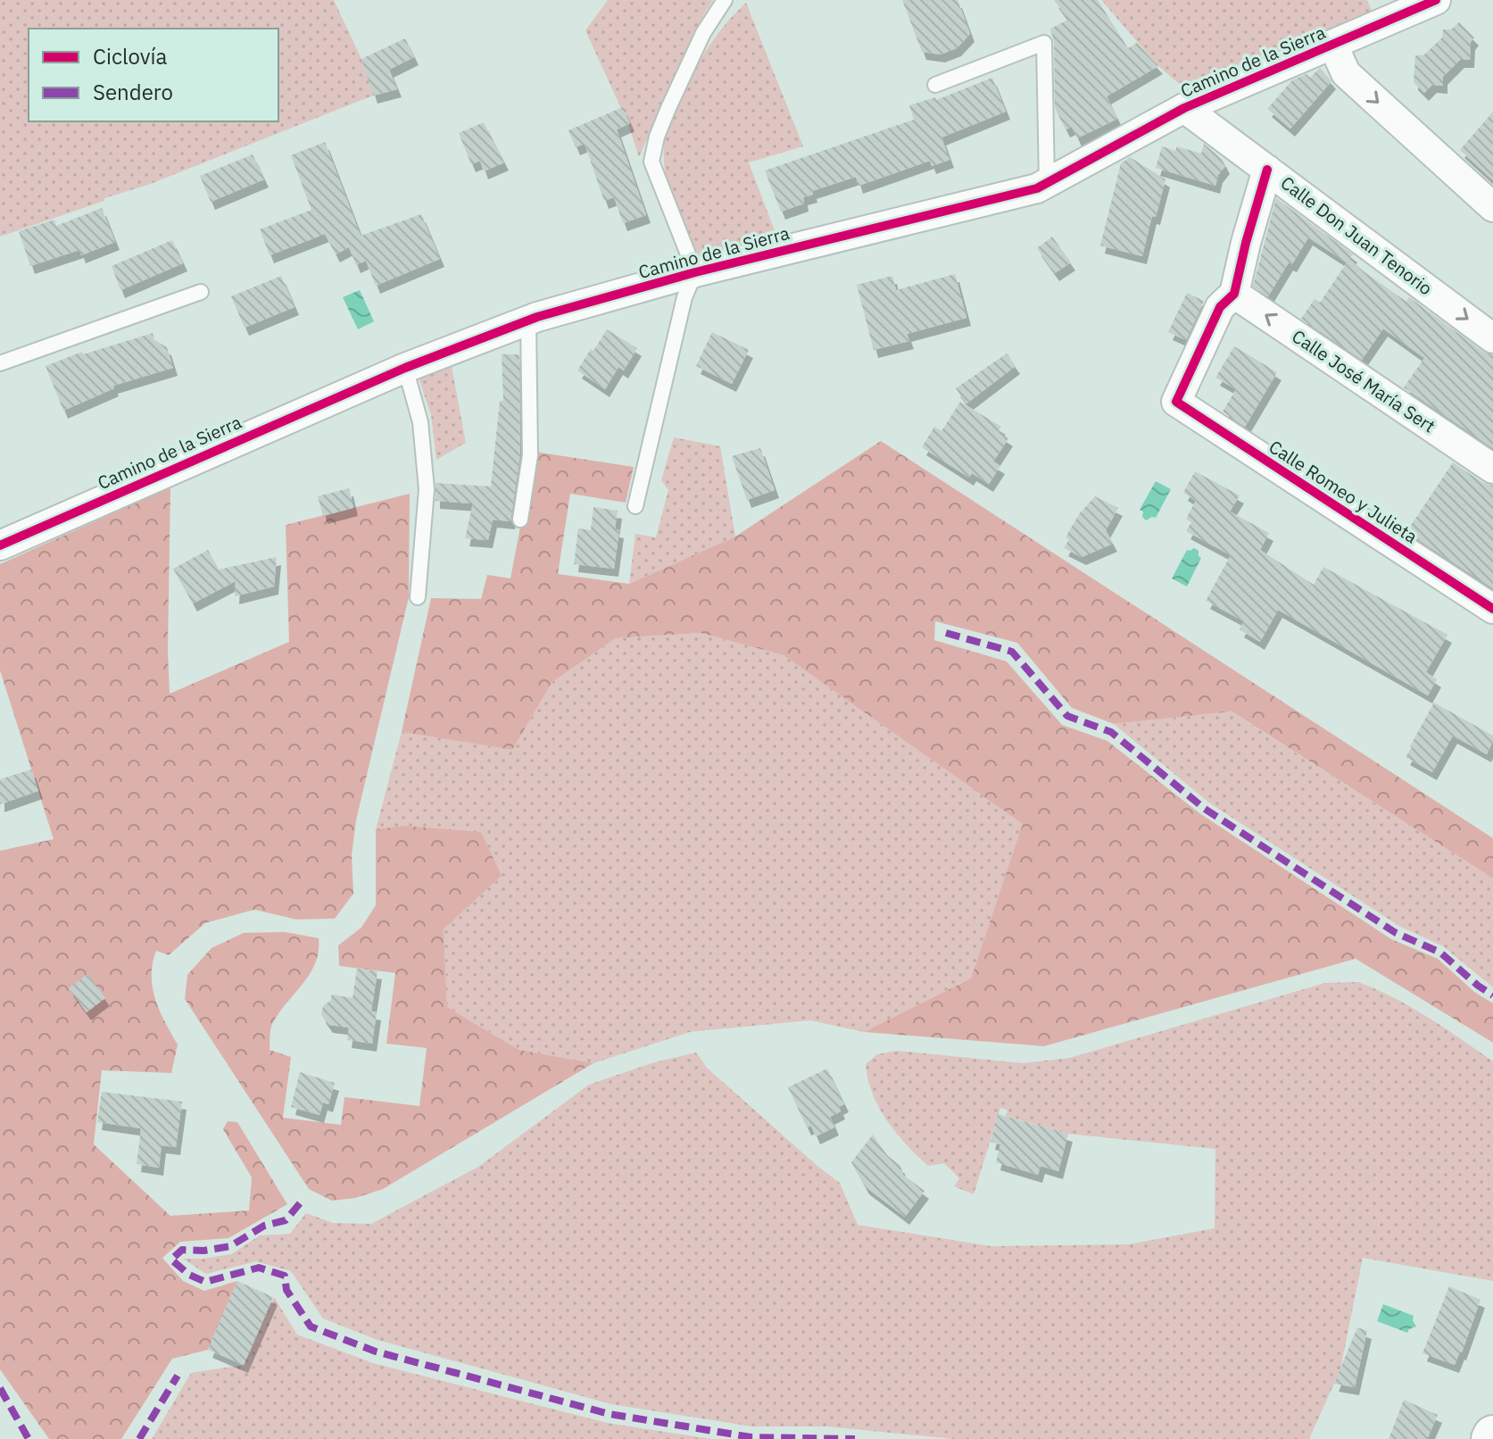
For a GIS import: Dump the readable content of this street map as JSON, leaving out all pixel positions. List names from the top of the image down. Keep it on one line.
{"streets":{"street":["Camino de la Sierra","Calle Don Juan Tenorio","Calle José María Sert","Calle Romeo y Julieta"]},"crossings":[["Camino de la Sierra","Calle Don Juan Tenorio"],["Calle José María Sert","Calle Romeo y Julieta"]],"legend":["Ciclovía","Sendero"]}
